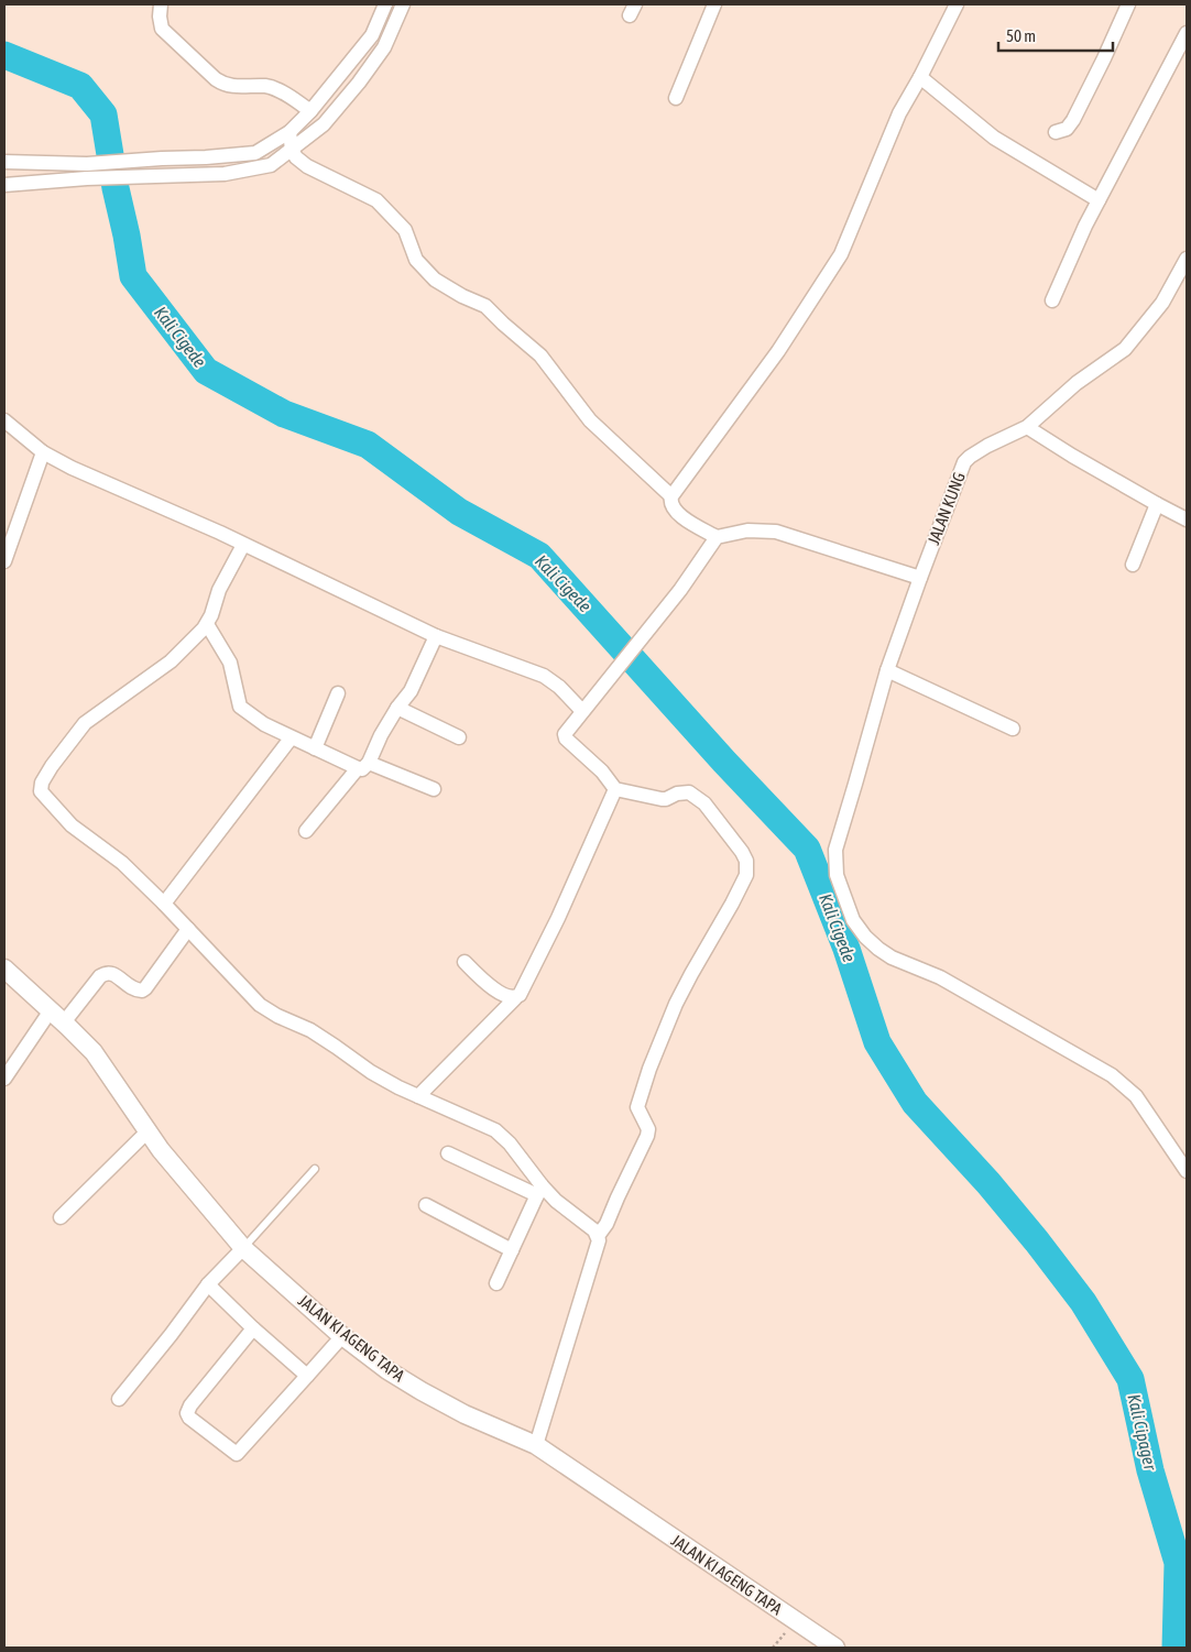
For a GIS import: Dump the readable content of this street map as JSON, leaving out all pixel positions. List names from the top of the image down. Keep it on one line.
{"streets":{"street":["JALAN KUNG","JALAN KI AGENG TAPA"]},"water":["Kali Cigede","Kali Cipager"],"scale_bar":"50 m"}
